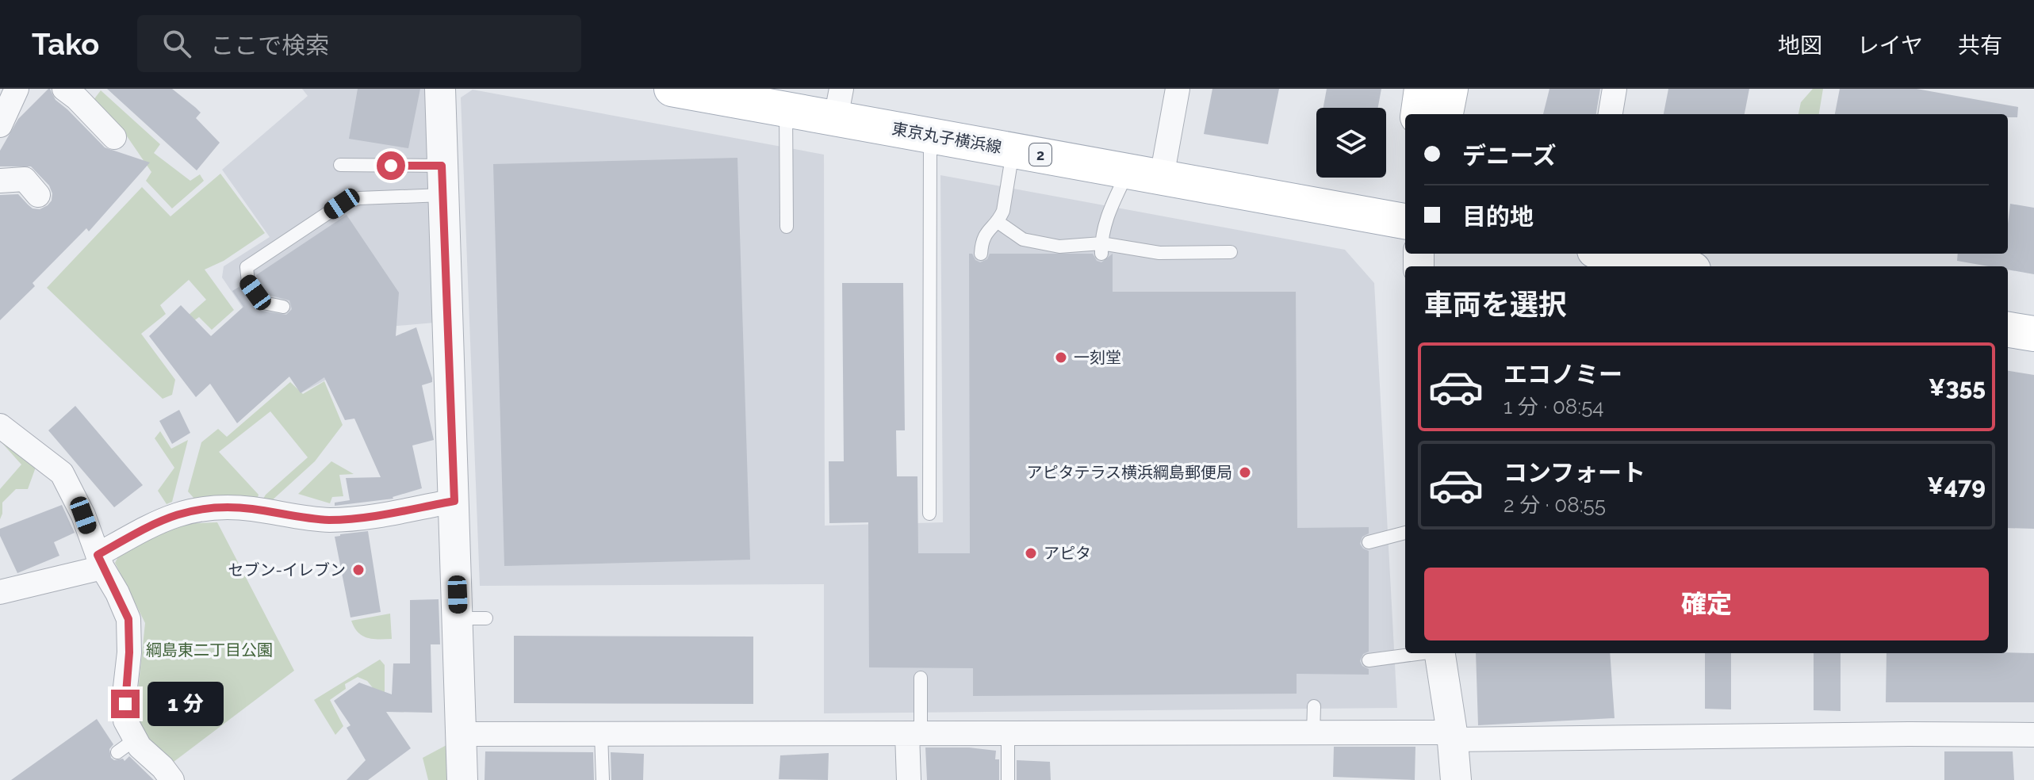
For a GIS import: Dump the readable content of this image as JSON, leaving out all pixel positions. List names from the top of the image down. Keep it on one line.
{"streets":{"main road":["東京丸子横浜線","2"]},"parks":["綱島東二丁目公園"],"places":["一刻堂","アピタテラス横浜綱島郵便局","アピタ","セブン-イレブン"],"page":{"header":"Tako","search":"ここで検索","nav":["地図","レイヤ","共有"],"banner":["デニーズ","目的地"],"heading":"車両を選択","list":[{"name":"エコノミー","note":"1 分 · 08:54","value":"¥355"},{"name":"コンフォート","note":"2 分 · 08:55","value":"¥479"}],"buttons":"確定","bubble":"1 分"}}
